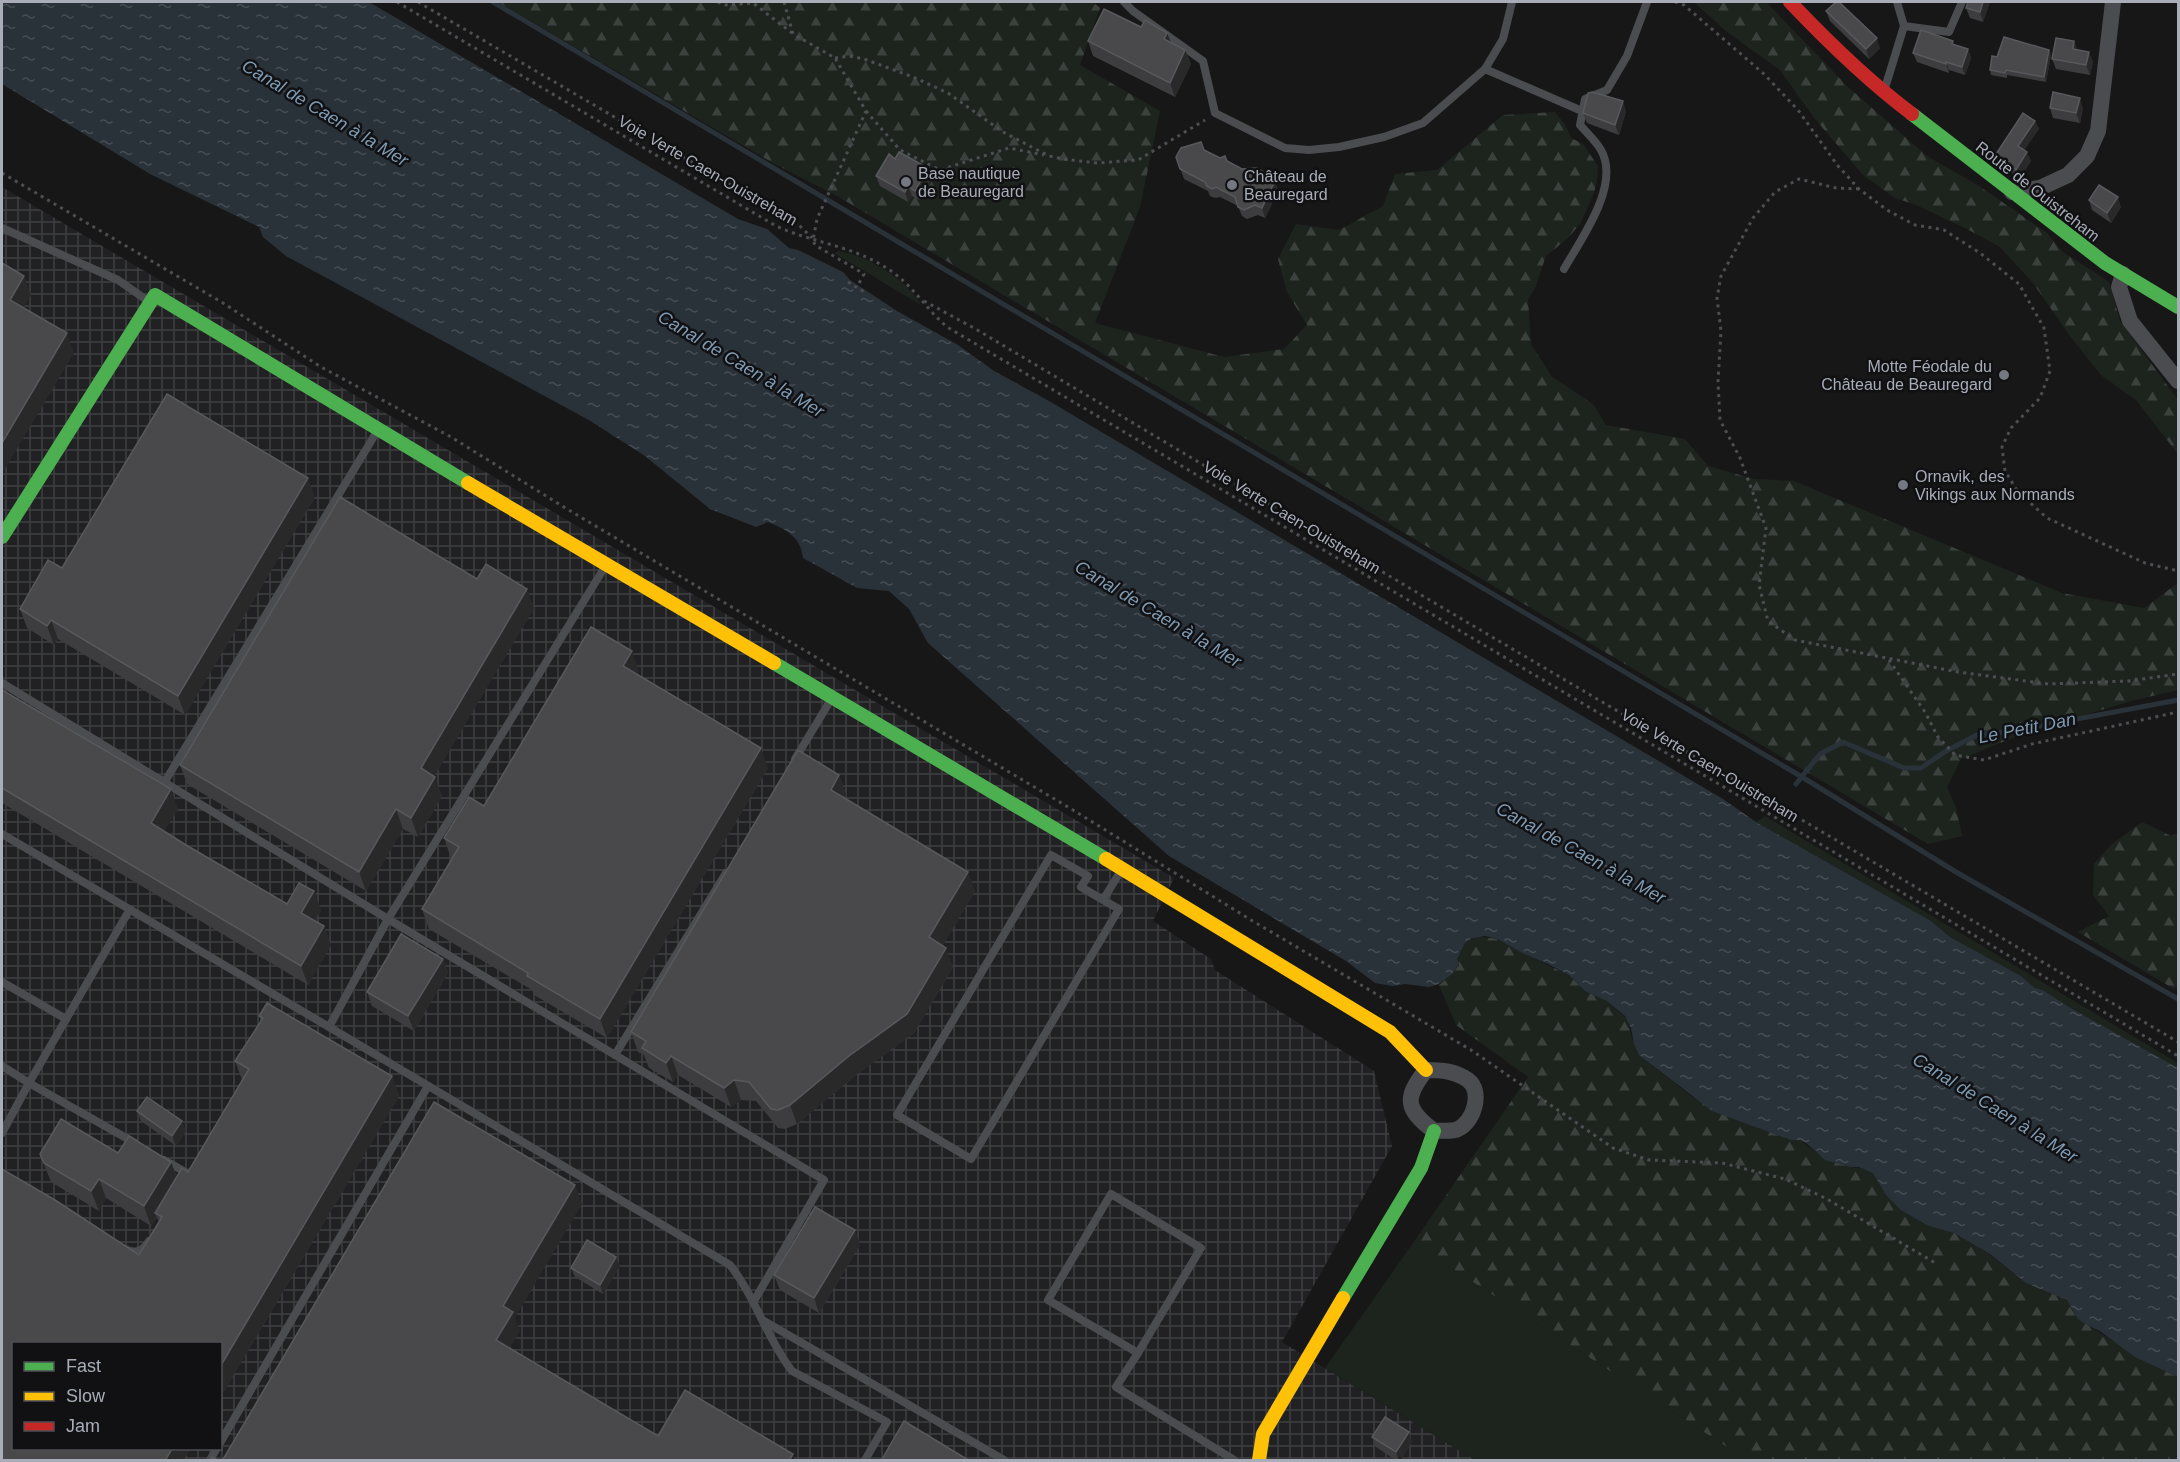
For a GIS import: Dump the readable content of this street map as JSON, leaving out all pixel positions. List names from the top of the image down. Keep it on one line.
{"streets":{"street":["Route de Ouistreham"],"path":["Voie Verte Caen-Ouistreham"]},"water":["Canal de Caen à la Mer","Le Petit Dan"],"places":["Base nautique de Beauregard","Château de Beauregard","Motte Féodale du Château de Beauregard","Ornavik, des Vikings aux Normands"],"legend":["Fast","Slow","Jam"]}
